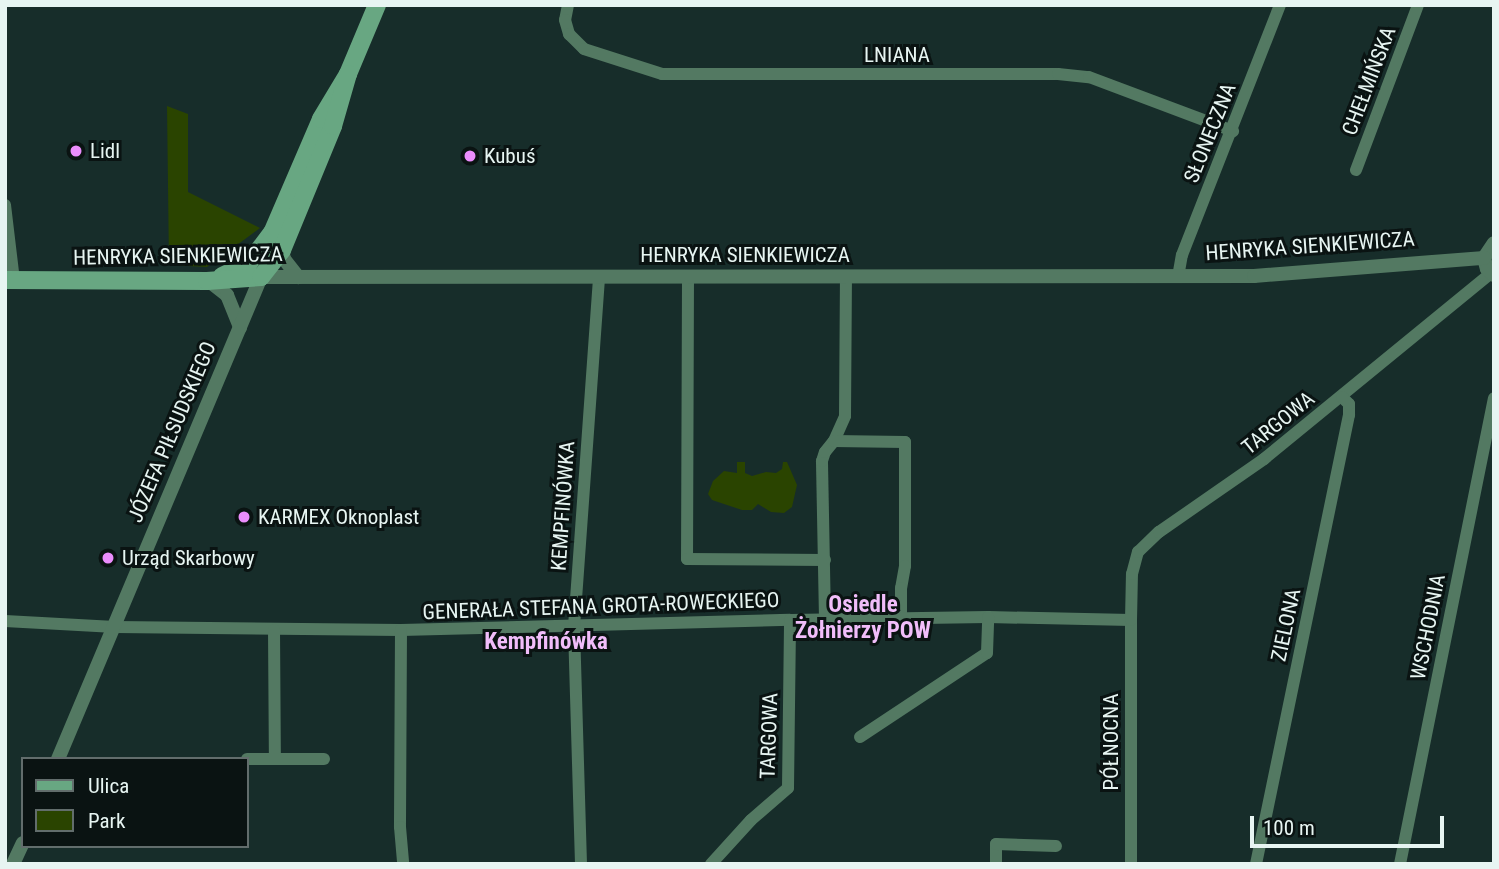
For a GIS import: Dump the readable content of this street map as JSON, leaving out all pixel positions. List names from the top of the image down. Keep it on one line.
{"streets":{"main road":["HENRYKA SIENKIEWICZA","JÓZEFA PIŁSUDSKIEGO"],"street":["LNIANA","CHEŁMIŃSKA","SŁONECZNA","TARGOWA","KEMPFINÓWKA","GENERAŁA STEFANA GROTA-ROWECKIEGO","ZIELONA","WSCHODNIA","PÓŁNOCNA"]},"crossings":[["LNIANA","SŁONECZNA"],["SŁONECZNA","HENRYKA SIENKIEWICZA"],["HENRYKA SIENKIEWICZA","JÓZEFA PIŁSUDSKIEGO"],["HENRYKA SIENKIEWICZA","KEMPFINÓWKA"],["TARGOWA","GENERAŁA STEFANA GROTA-ROWECKIEGO"],["TARGOWA","ZIELONA"],["TARGOWA","PÓŁNOCNA"],["JÓZEFA PIŁSUDSKIEGO","GENERAŁA STEFANA GROTA-ROWECKIEGO"],["KEMPFINÓWKA","GENERAŁA STEFANA GROTA-ROWECKIEGO"],["GENERAŁA STEFANA GROTA-ROWECKIEGO","PÓŁNOCNA"]],"districts":["Osiedle Żołnierzy POW","Kempfinówka"],"places":["Lidl","Kubuś","KARMEX Oknoplast","Urząd Skarbowy"],"legend":["Ulica","Park"],"scale_bar":"100 m"}
